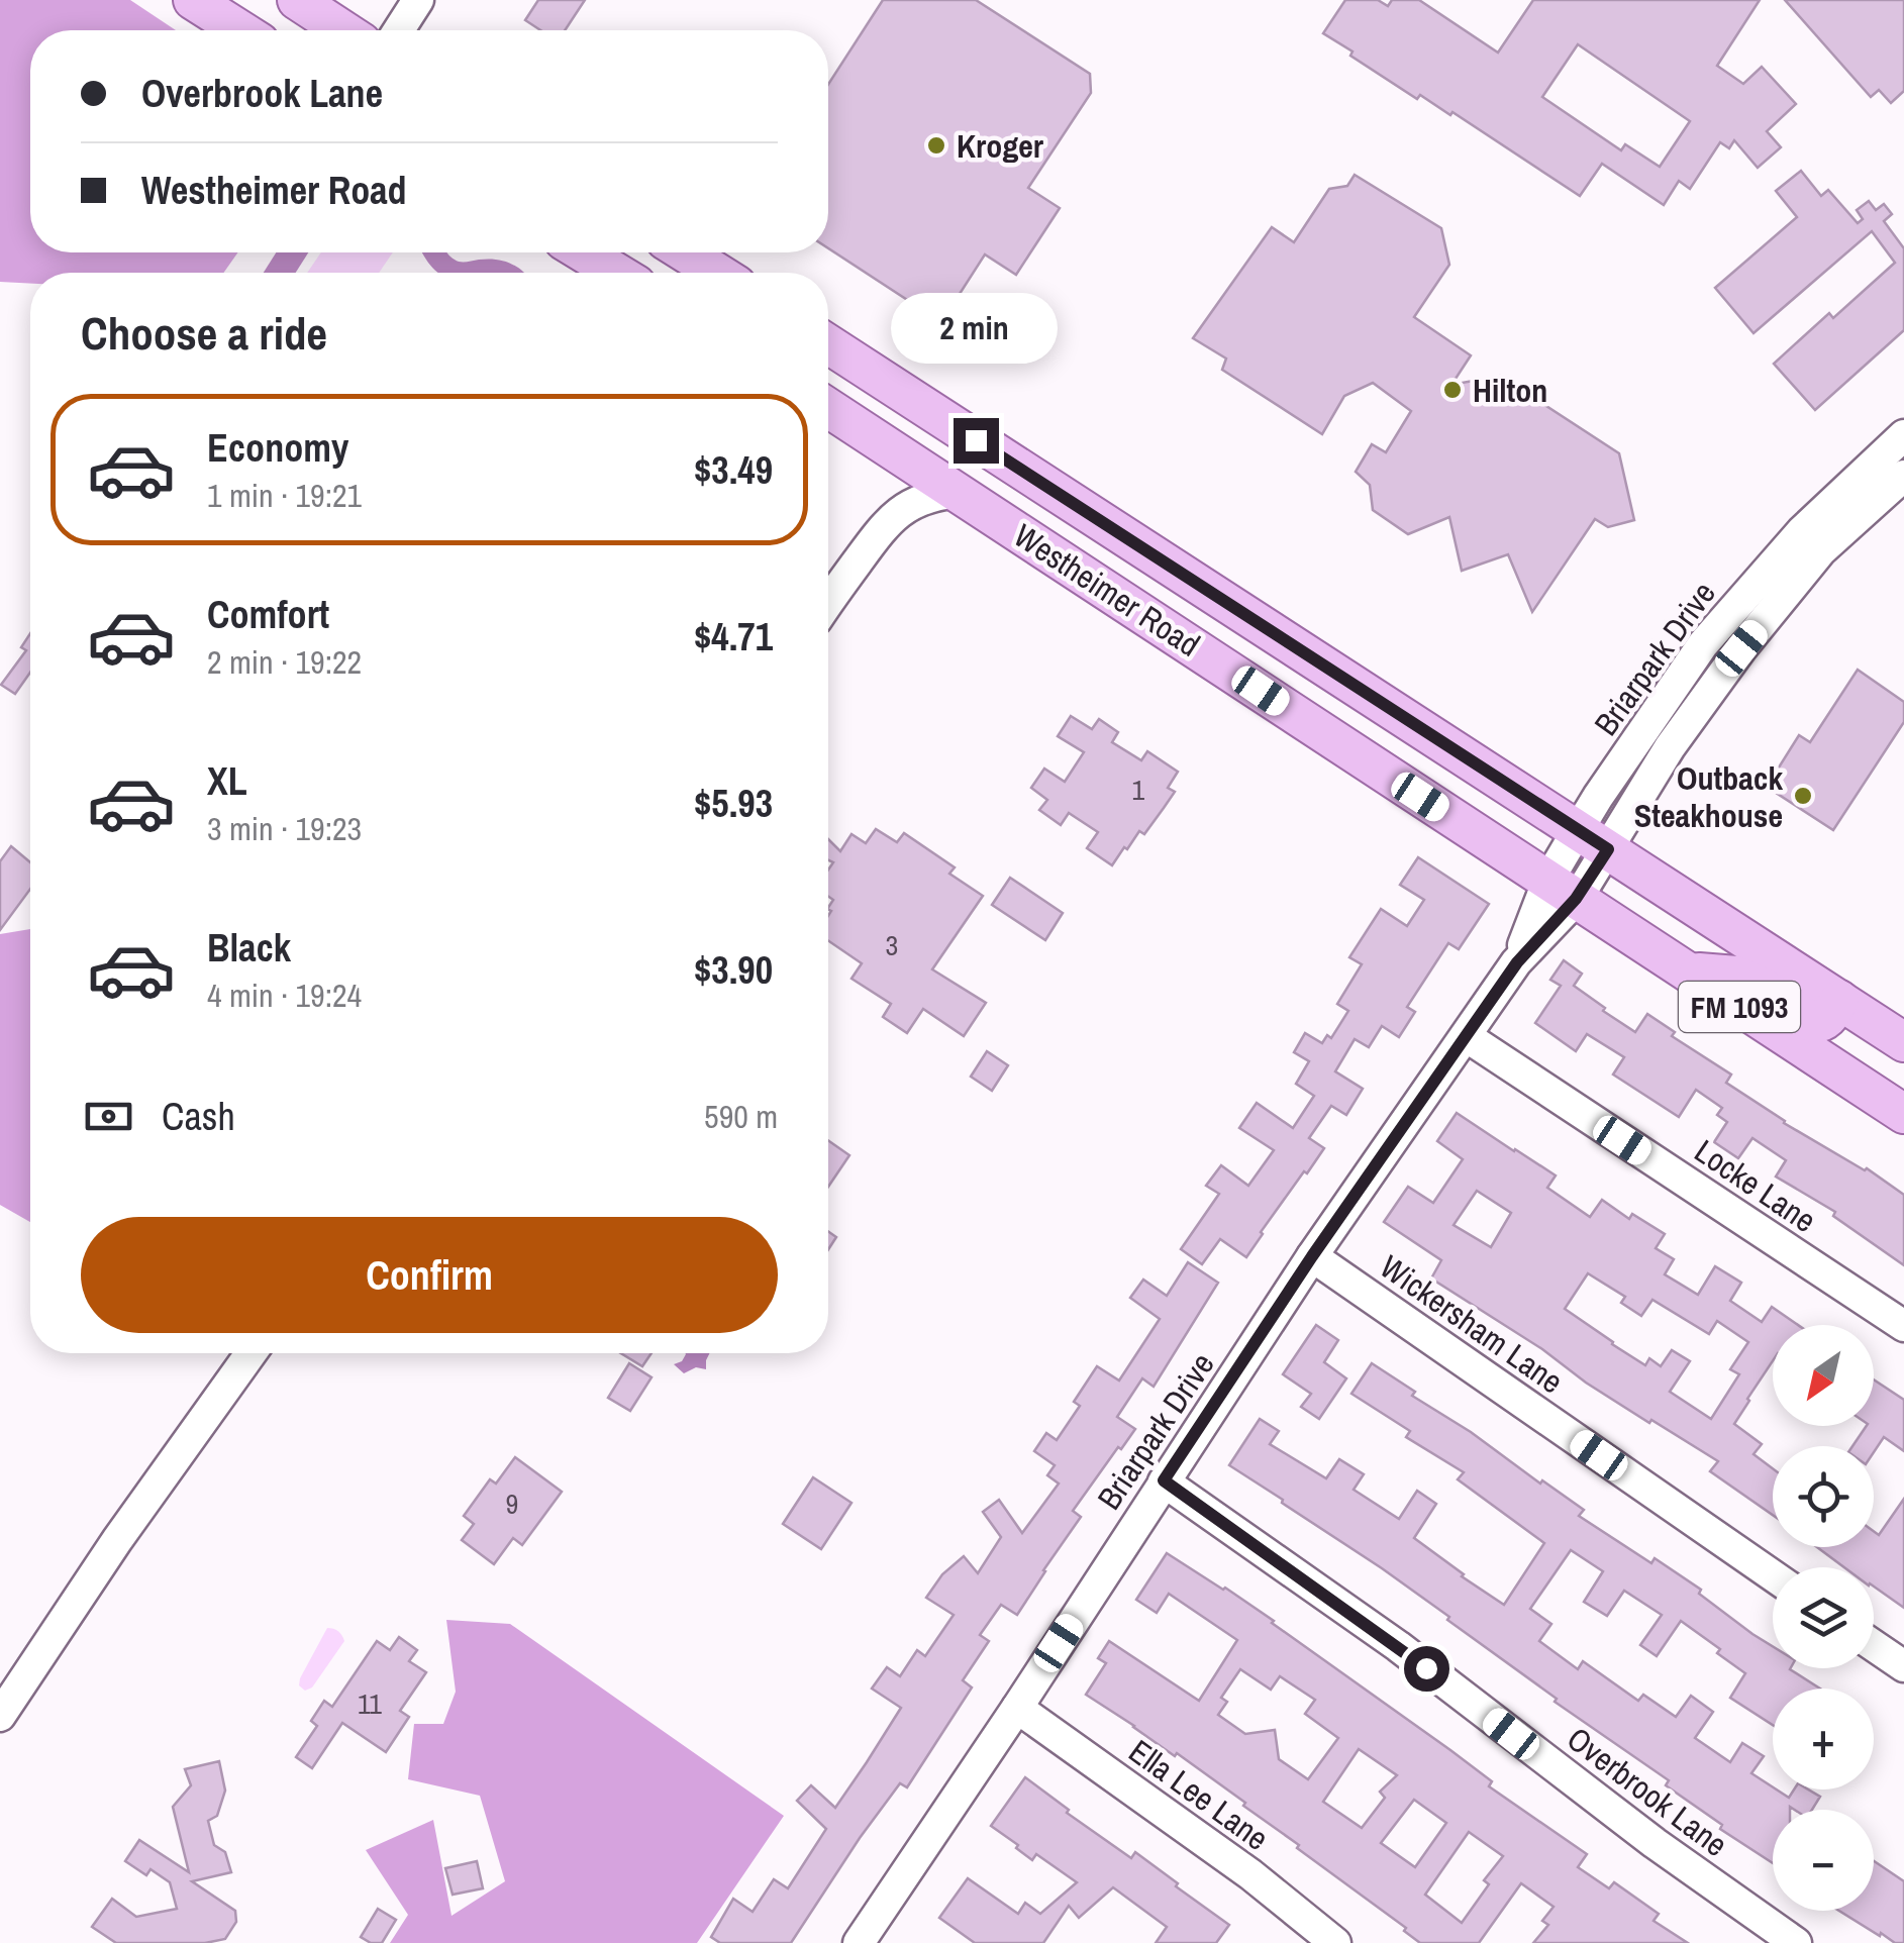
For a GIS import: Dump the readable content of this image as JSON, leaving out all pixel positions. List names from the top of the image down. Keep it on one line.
{"streets":{"main road":["Westheimer Road","FM 1093"],"street":["Briarpark Drive","Locke Lane","Wickersham Lane","Overbrook Lane","Ella Lee Lane"]},"crossings":[["Westheimer Road","Briarpark Drive"],["Briarpark Drive","Locke Lane"],["Briarpark Drive","Wickersham Lane"],["Briarpark Drive","Overbrook Lane"],["Briarpark Drive","Ella Lee Lane"]],"places":["Kroger","Hilton","Outback Steakhouse"],"house_numbers":["1","3","9","11"],"north":"bottom left","page":{"banner":["Overbrook Lane","Westheimer Road"],"heading":"Choose a ride","bubble":"2 min","list":[{"name":"Economy","note":"1 min · 19:21","value":"$3.49"},{"name":"Comfort","note":"2 min · 19:22","value":"$4.71"},{"name":"XL","note":"3 min · 19:23","value":"$5.93"},{"name":"Black","note":"4 min · 19:24","value":"$3.90"}],"pay":["Cash","590 m"],"buttons":"Confirm","map_buttons":["+","−"]}}
